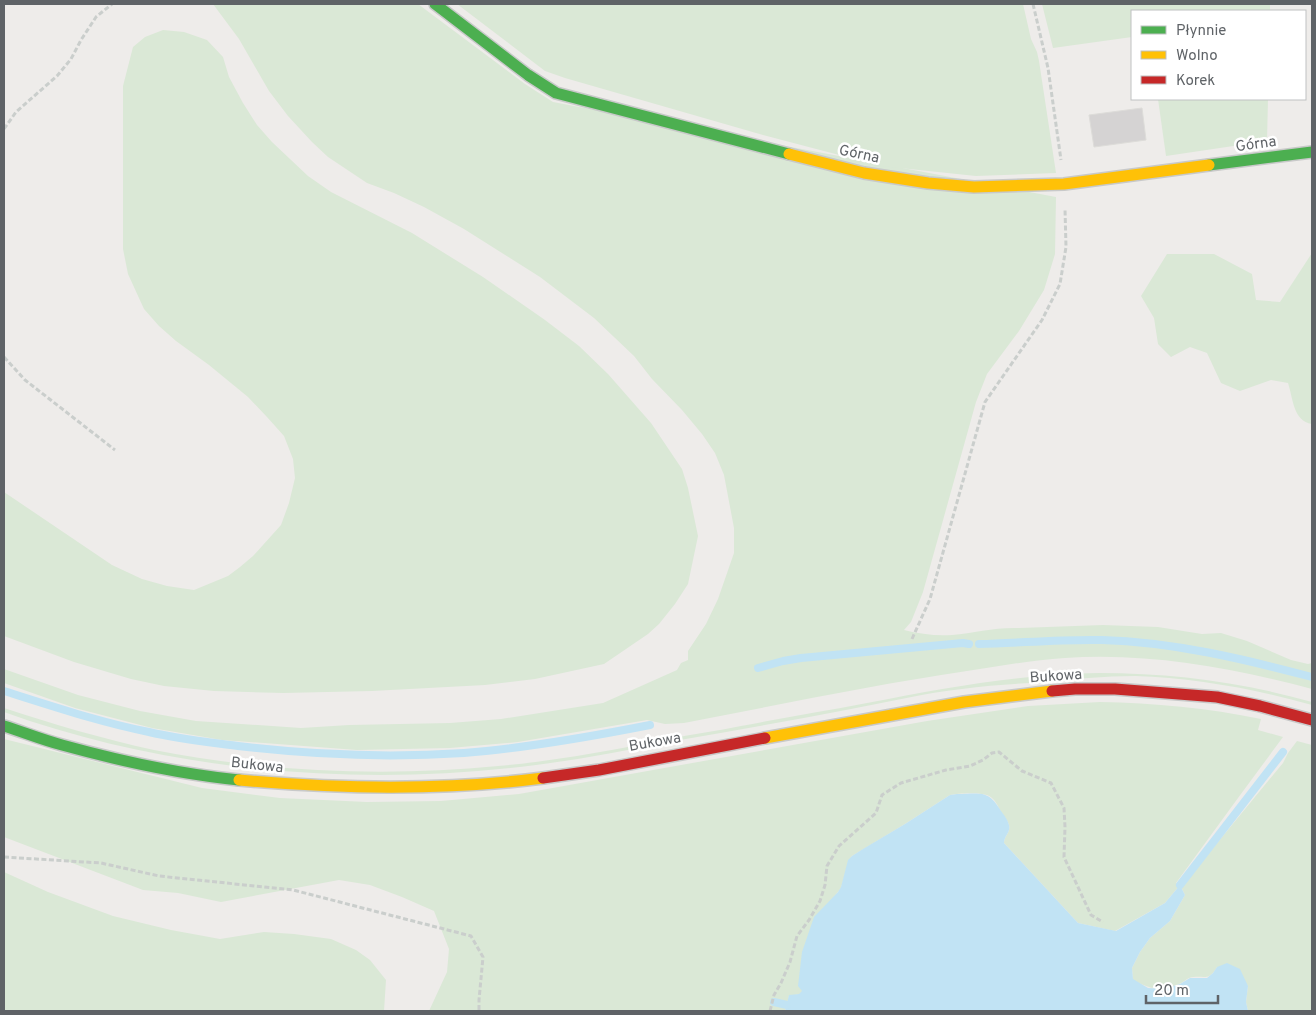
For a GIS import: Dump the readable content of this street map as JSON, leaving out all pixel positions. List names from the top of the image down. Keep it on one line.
{"streets":{"street":["Górna","Bukowa"]},"legend":["Płynnie","Wolno","Korek"],"scale_bar":"20 m"}
